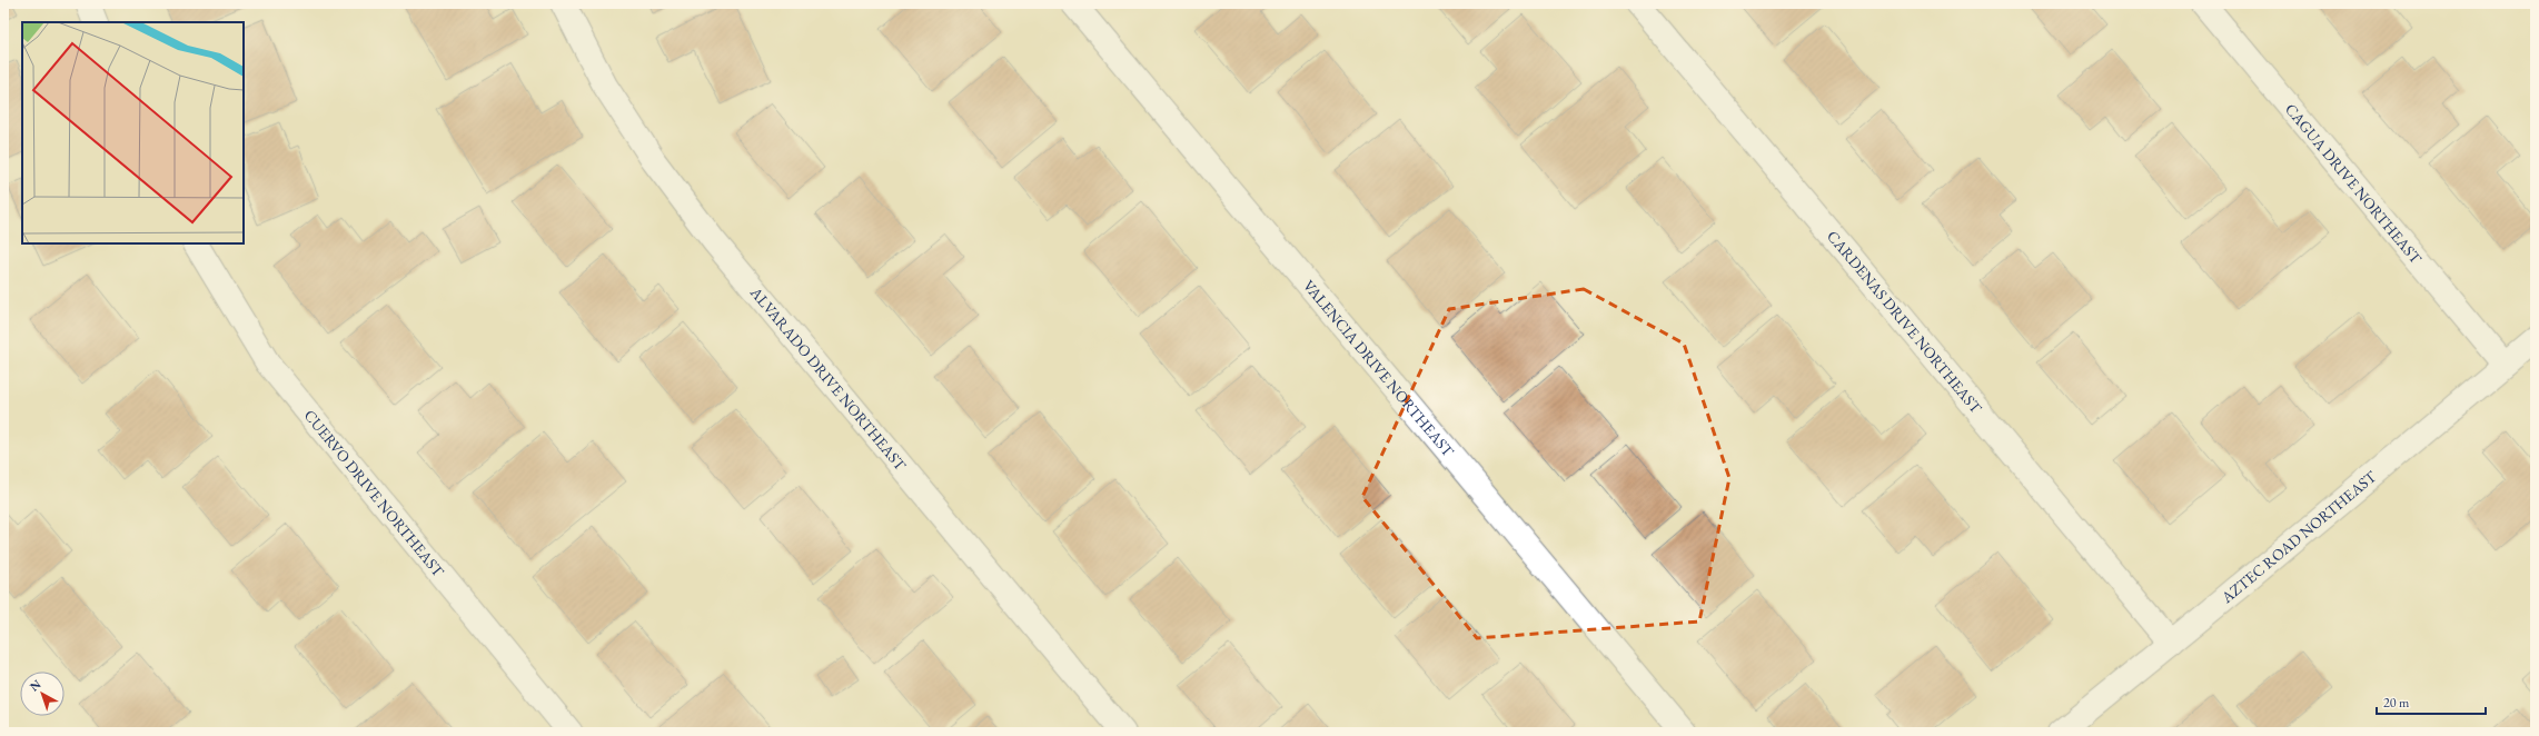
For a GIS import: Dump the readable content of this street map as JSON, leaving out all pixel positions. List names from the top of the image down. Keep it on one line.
{"streets":{"street":["CAGUA DRIVE NORTHEAST","CARDENAS DRIVE NORTHEAST","VALENCIA DRIVE NORTHEAST","ALVARADO DRIVE NORTHEAST","CUERVO DRIVE NORTHEAST","AZTEC ROAD NORTHEAST"]},"crossings":[["CAGUA DRIVE NORTHEAST","AZTEC ROAD NORTHEAST"],["CARDENAS DRIVE NORTHEAST","AZTEC ROAD NORTHEAST"]],"scale_bar":"20 m","north":"top left"}
